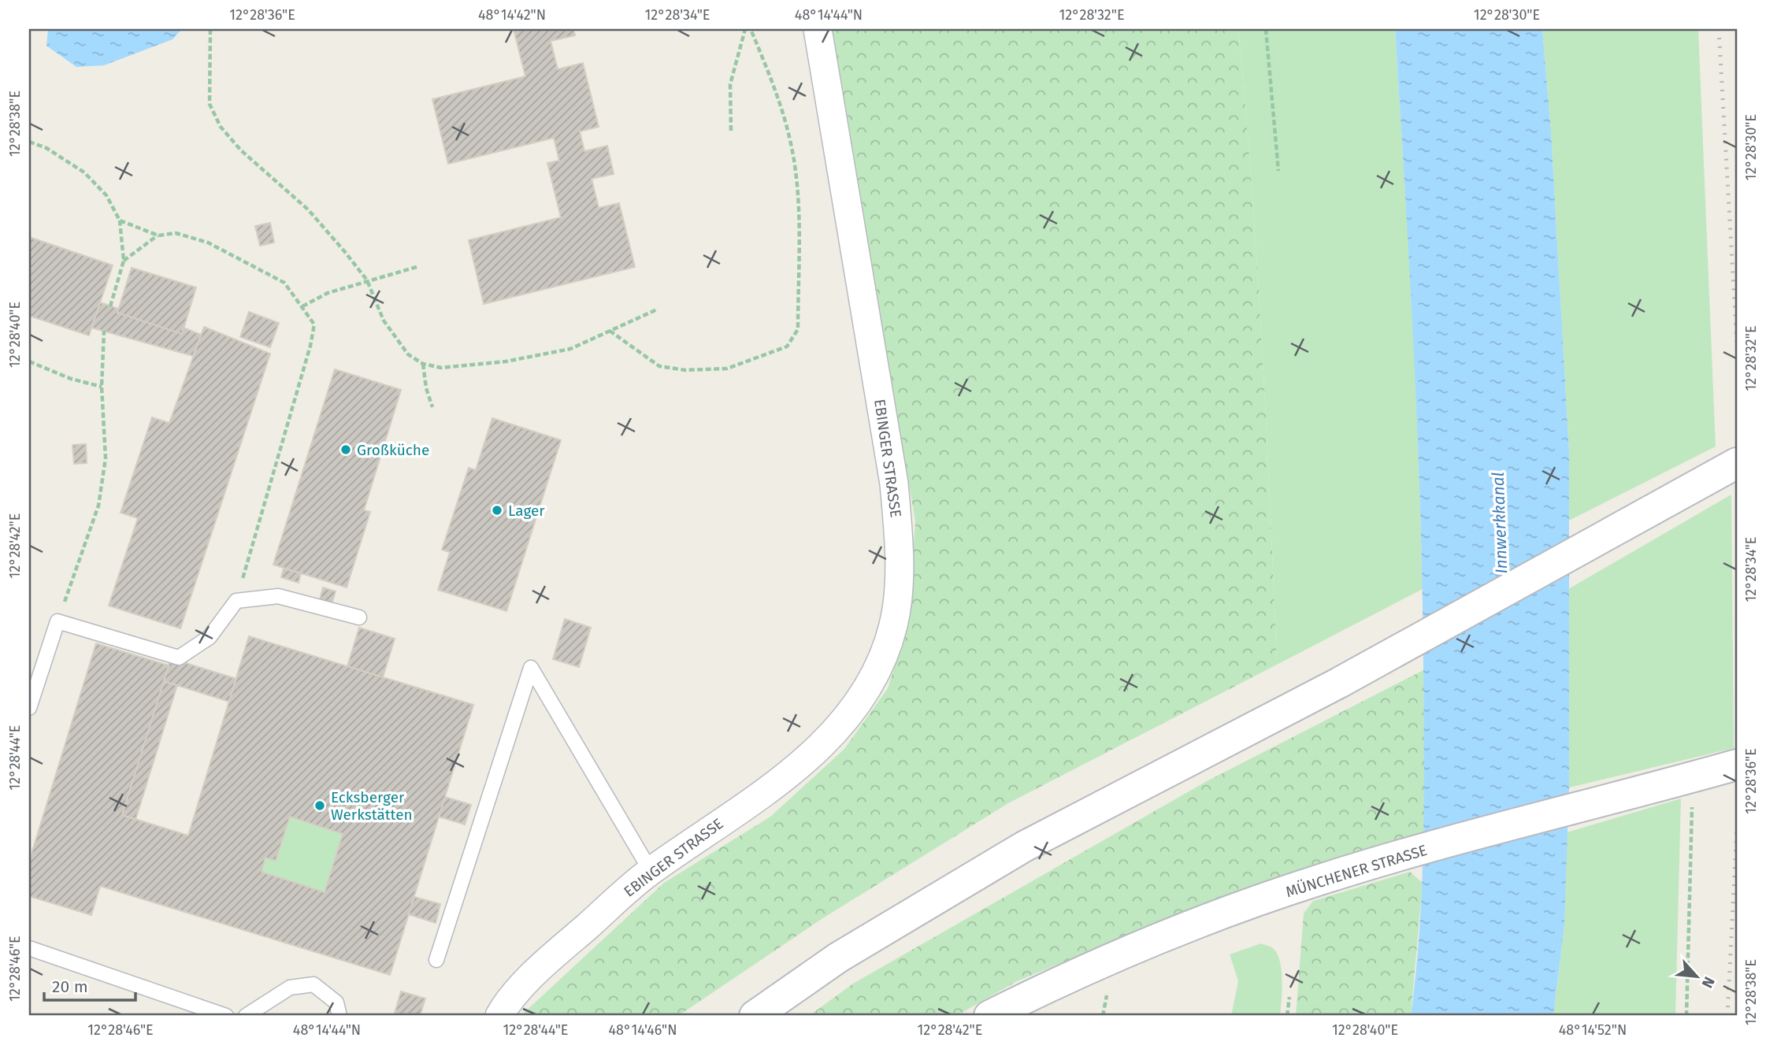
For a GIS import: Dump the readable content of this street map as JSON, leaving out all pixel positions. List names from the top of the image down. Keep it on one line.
{"streets":{"main road":["MÜNCHENER STRASSE"],"street":["EBINGER STRASSE"]},"water":["Innwerkkanal"],"places":["Großküche","Lager","Ecksberger Werkstätten"],"scale_bar":"20 m","north":"bottom right","coordinates":["12°28'36\"E","48°14'42\"N","12°28'34\"E","48°14'44\"N","12°28'32\"E","12°28'30\"E","12°28'38\"E","12°28'40\"E","12°28'42\"E","12°28'44\"E","12°28'46\"E","48°14'46\"N","48°14'52\"N"]}
